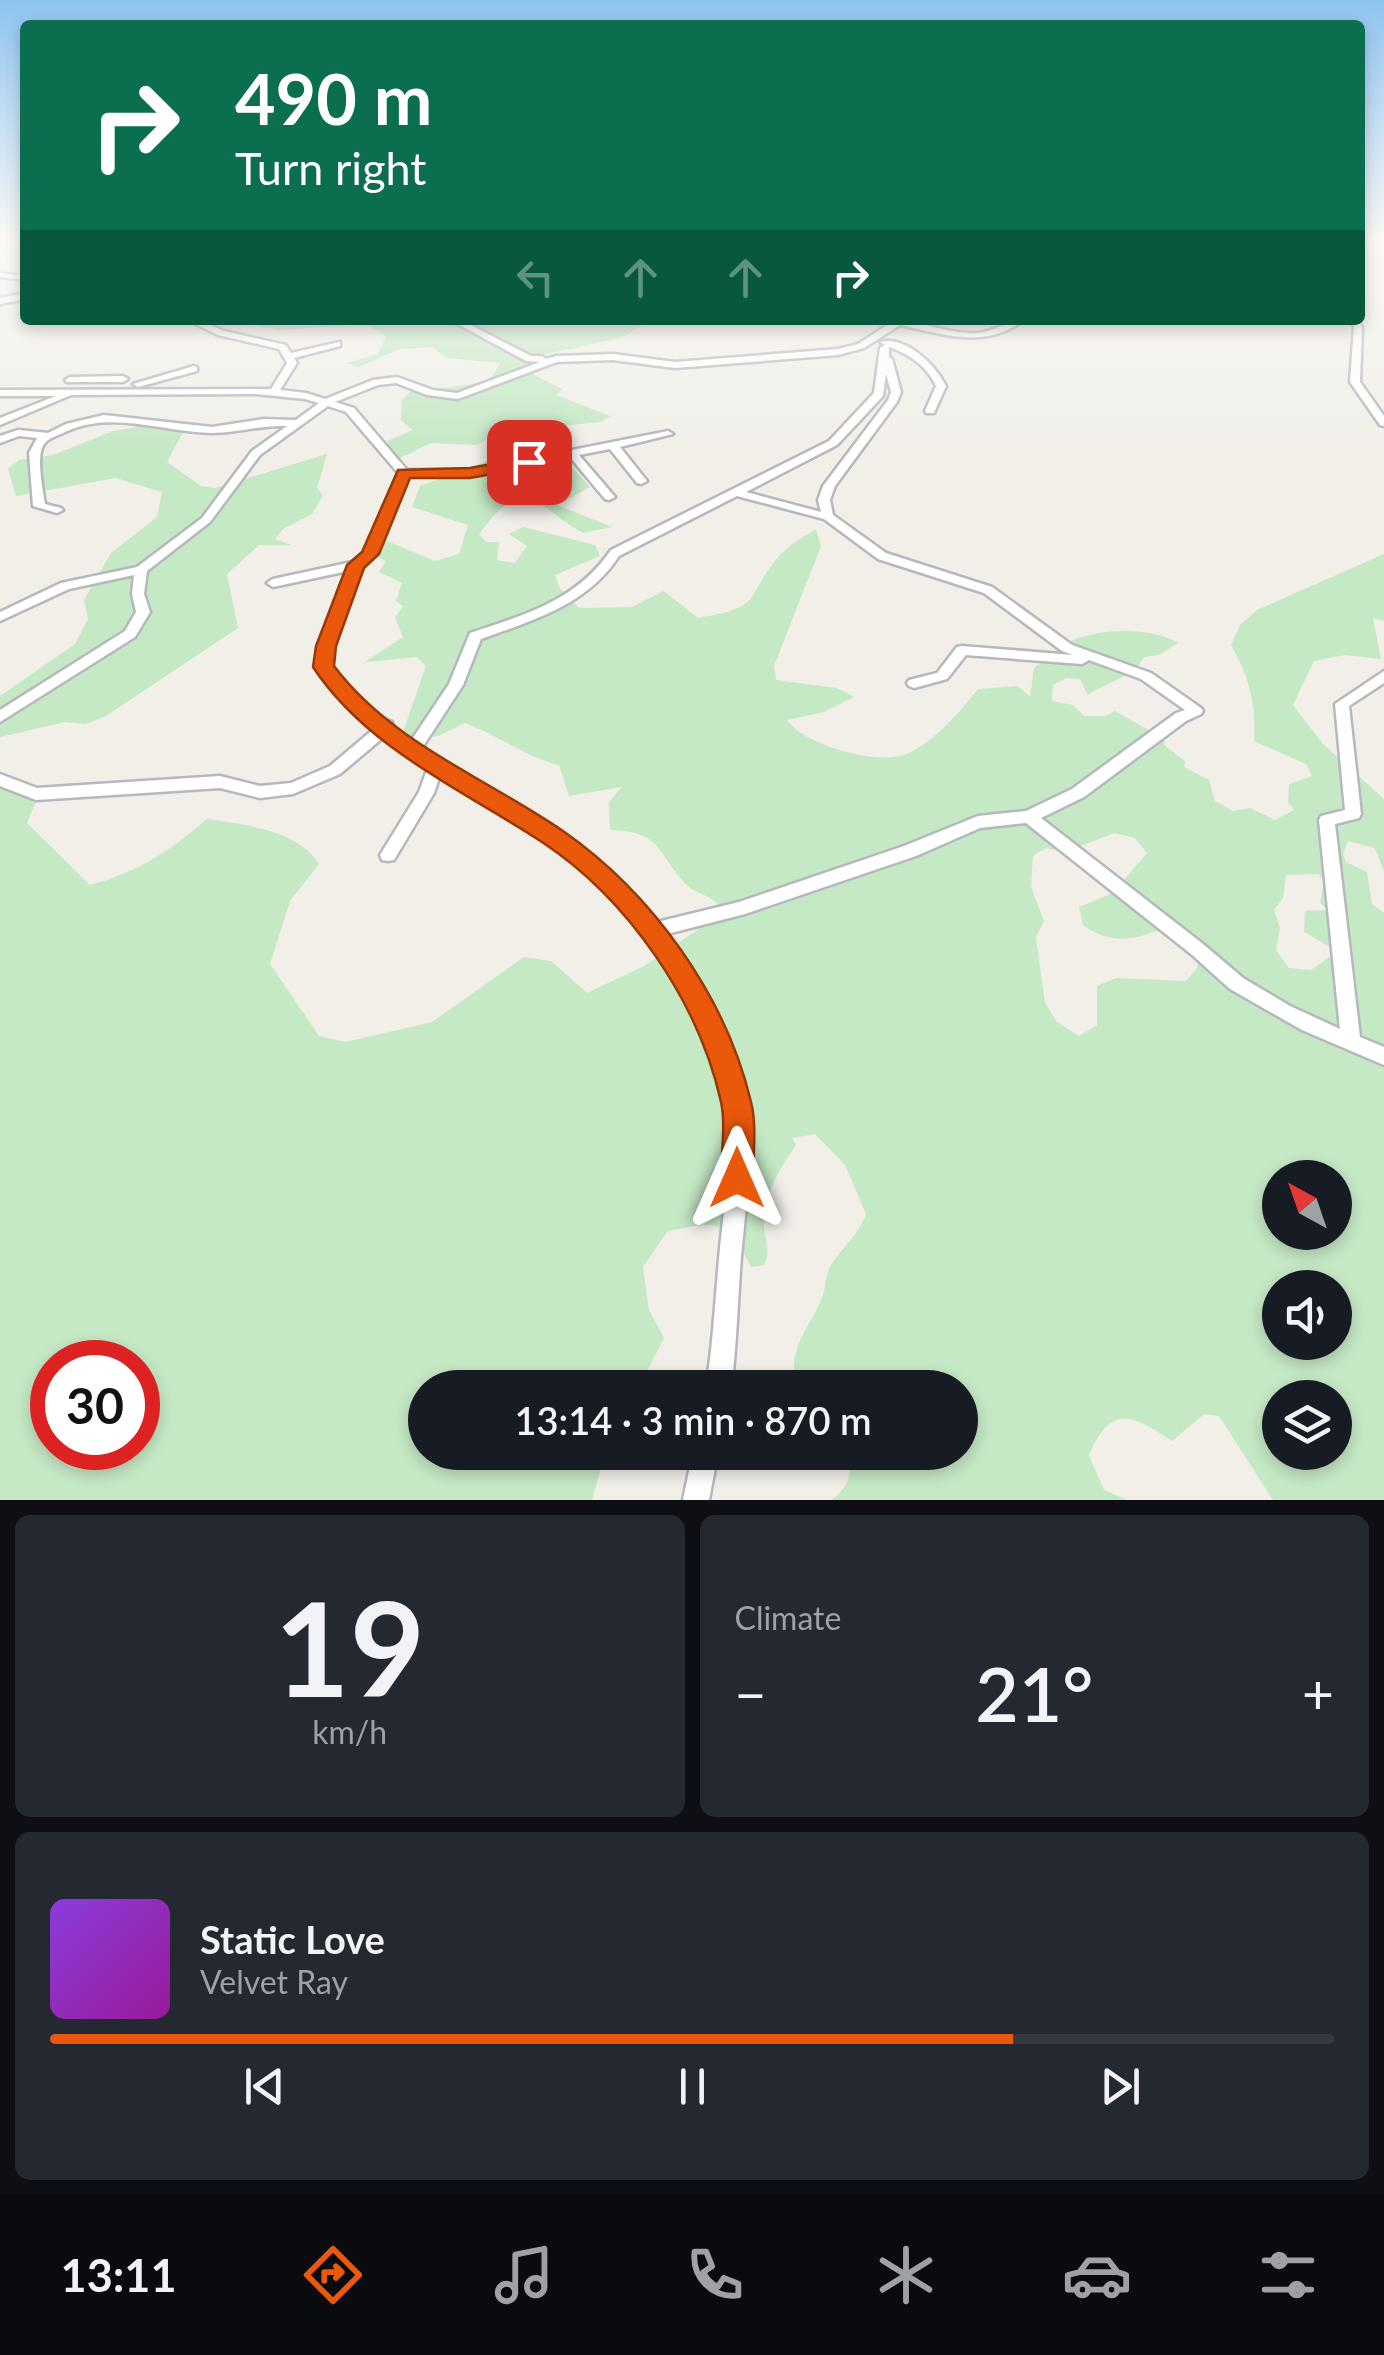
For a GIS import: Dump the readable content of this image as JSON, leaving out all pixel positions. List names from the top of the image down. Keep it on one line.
{"north":"top left","page":{"turn":["490 m","Turn right"],"limit":"30","trip":"13:14 · 3 min · 870 m","tile":[["19","km/h"],"Climate"],"heat":["−","21°","+"],"song":["Static Love","Velvet Ray"],"tabs":"13:11"}}
